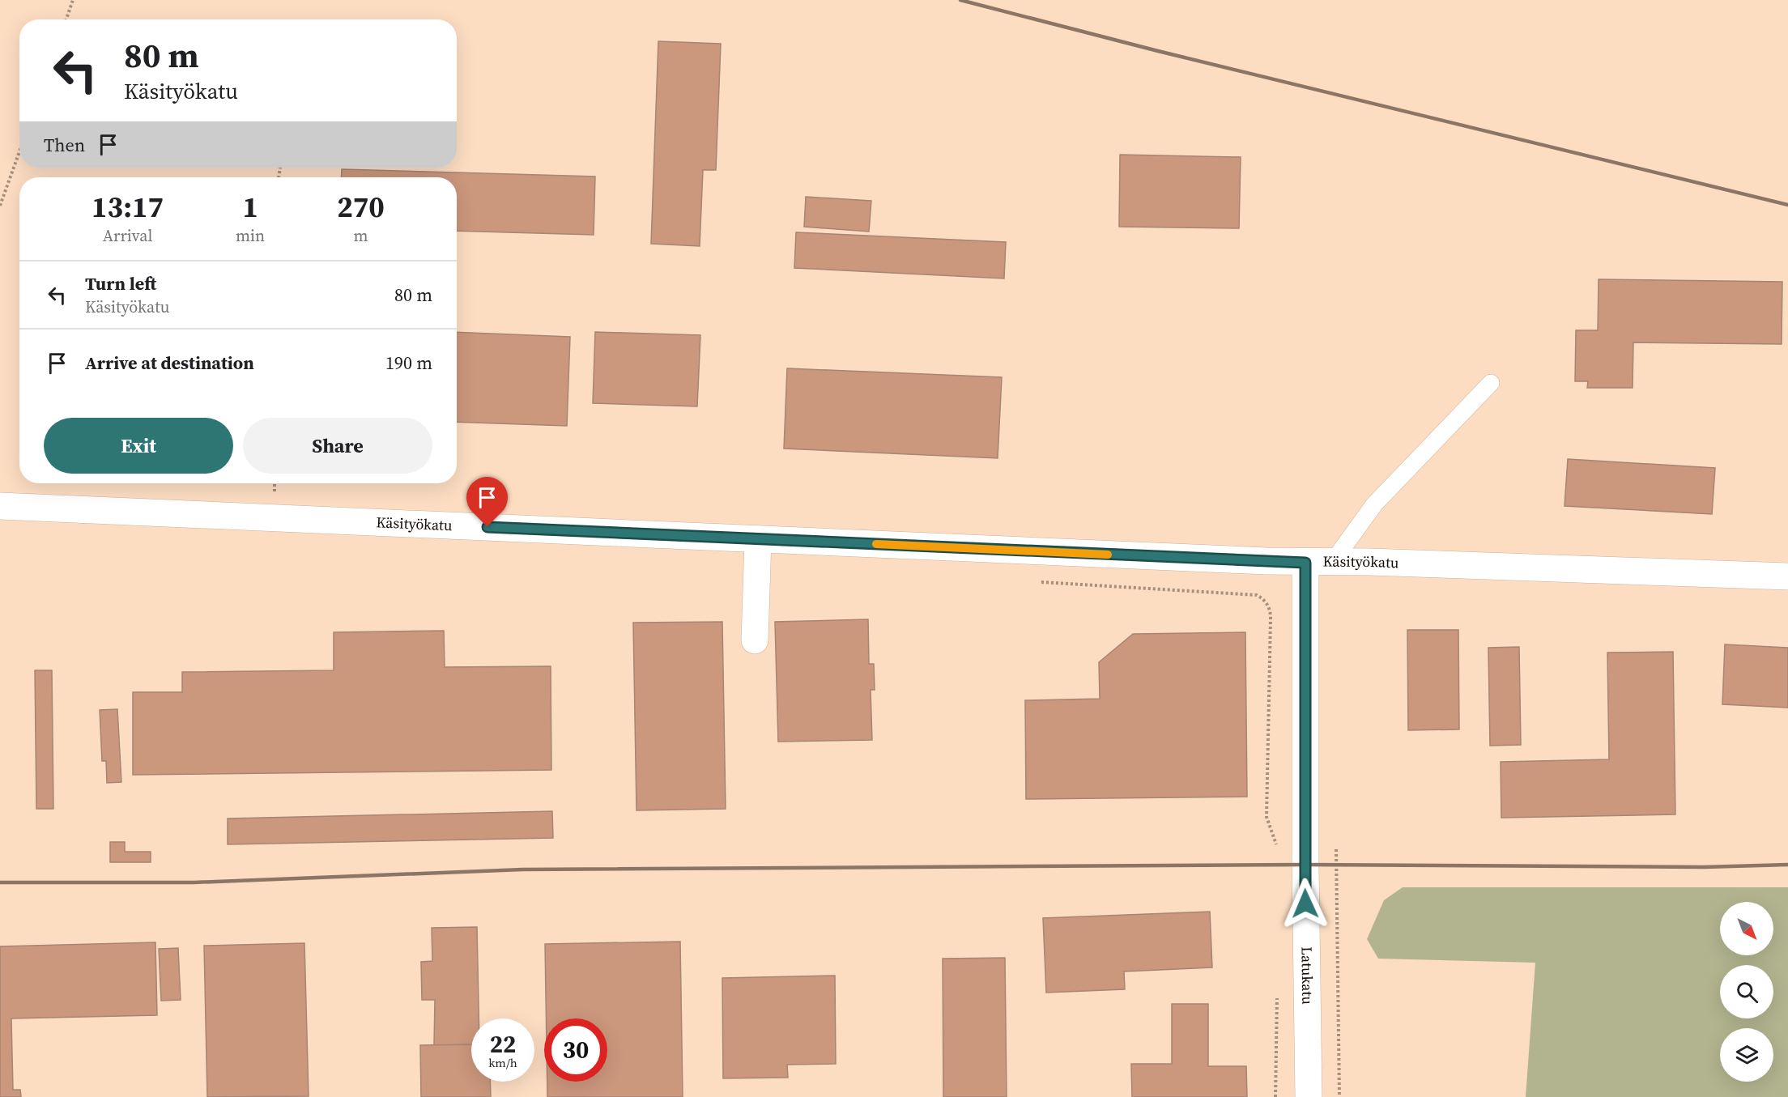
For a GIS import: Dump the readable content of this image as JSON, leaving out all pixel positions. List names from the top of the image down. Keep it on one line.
{"streets":{"street":["Käsityökatu","Latukatu"]},"crossings":[["Käsityökatu","Latukatu"]],"north":"bottom right","page":{"turn":["80 m","Käsityökatu"],"then":"Then","eta":["13:17","Arrival","1","min","270","m"],"list":[{"name":"Turn left","note":"Käsityökatu","value":"80 m"},{"name":"Arrive at destination","value":"190 m"}],"buttons":["Exit","Share"],"speed":"22 km/h","limit":"30"}}
